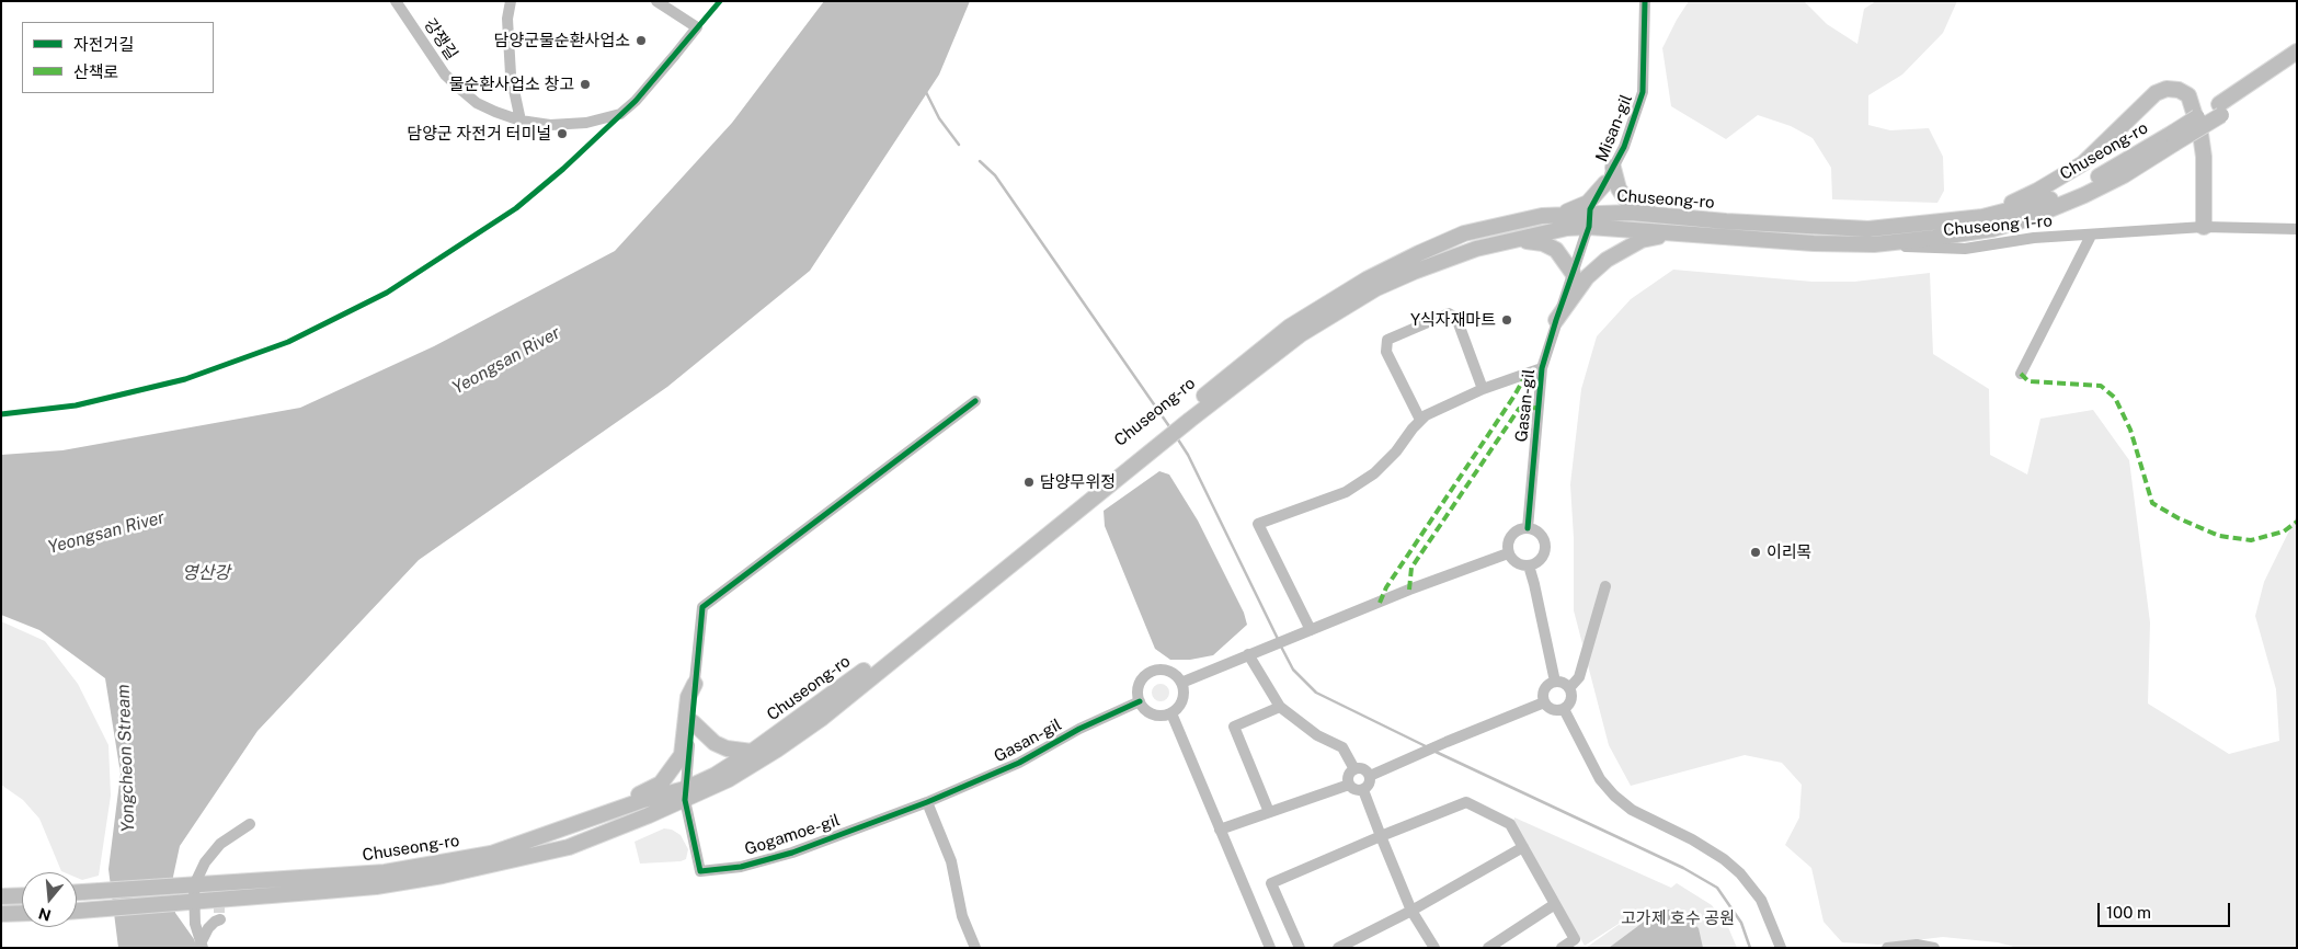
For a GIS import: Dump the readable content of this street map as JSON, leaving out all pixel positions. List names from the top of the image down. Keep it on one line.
{"streets":{"main road":["Chuseong-ro"],"street":["강쟁길","Misan-gil","Chuseong 1-ro","Gasan-gil","Gogamoe-gil"]},"crossings":[["Misan-gil","Chuseong-ro"],["Misan-gil","Gasan-gil"],["Chuseong-ro","Chuseong 1-ro"],["Chuseong-ro","Gasan-gil"],["Chuseong-ro","Gogamoe-gil"],["Gasan-gil","Gogamoe-gil"]],"water":["Yeongsan River","영산강","Yongcheon Stream"],"parks":["고가제 호수 공원"],"places":["담양군물순환사업소","물순환사업소 창고","담양군 자전거 터미널","Y식자재마트","담양무위정","이리목"],"legend":["자전거길","산책로"],"scale_bar":"100 m","north":"bottom"}
